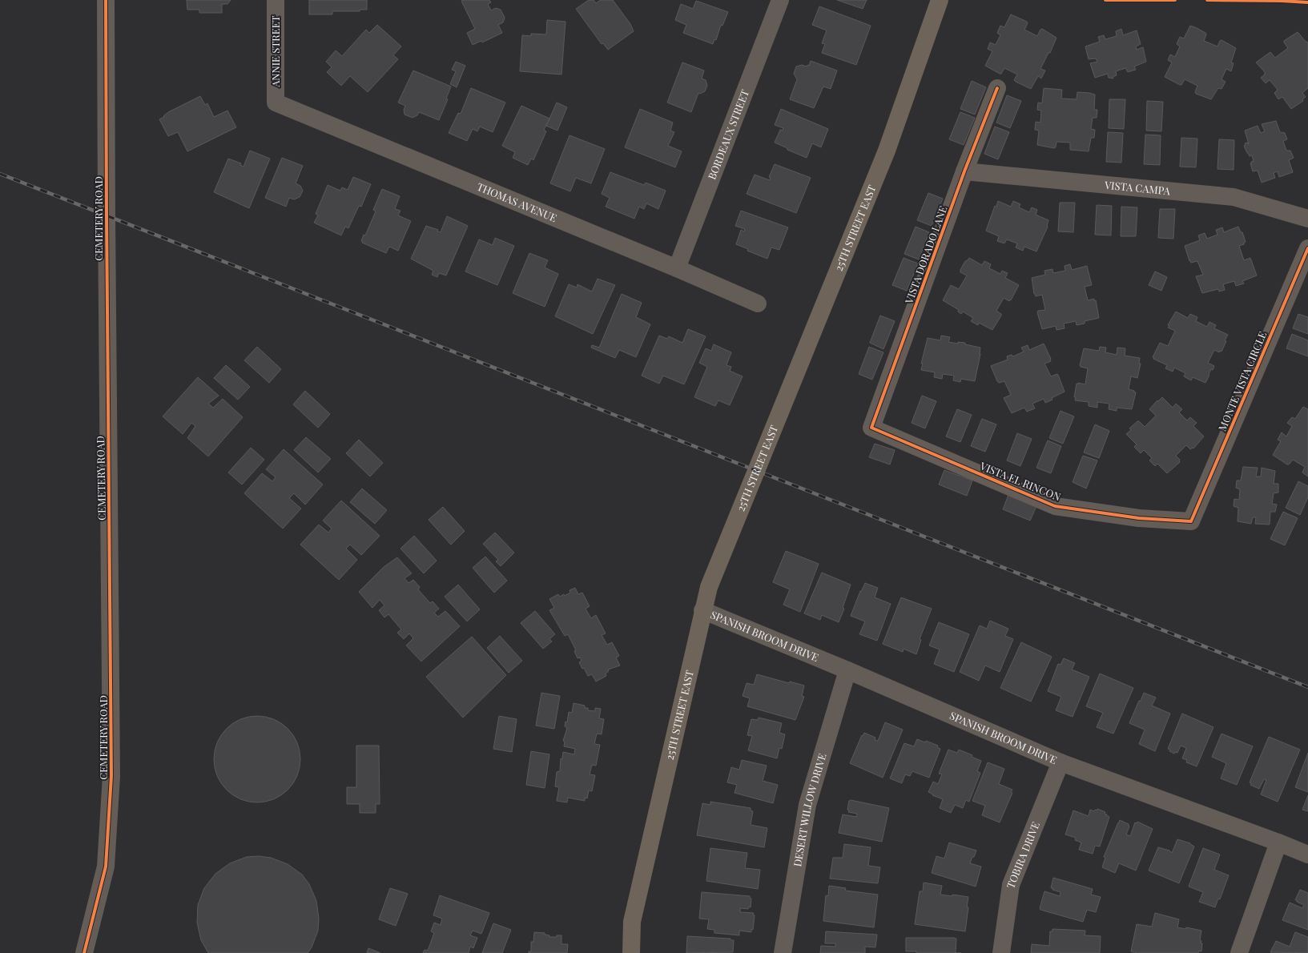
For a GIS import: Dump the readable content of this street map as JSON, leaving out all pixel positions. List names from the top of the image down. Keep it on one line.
{"streets":{"main road":["25TH STREET EAST"],"street":["ANNIE STREET","BORDEAUX STREET","VISTA CAMPA","THOMAS AVENUE","CEMETERY ROAD","VISTA DORADO LANE","MONTE VISTA CIRCLE","VISTA EL RINCON","SPANISH BROOM DRIVE","DESERT WILLOW DRIVE","TOBIRA DRIVE"]},"crossings":[["ANNIE STREET","THOMAS AVENUE"],["BORDEAUX STREET","THOMAS AVENUE"],["VISTA CAMPA","VISTA DORADO LANE"],["25TH STREET EAST","SPANISH BROOM DRIVE"],["VISTA DORADO LANE","VISTA EL RINCON"],["MONTE VISTA CIRCLE","VISTA EL RINCON"],["SPANISH BROOM DRIVE","DESERT WILLOW DRIVE"],["SPANISH BROOM DRIVE","TOBIRA DRIVE"]]}
